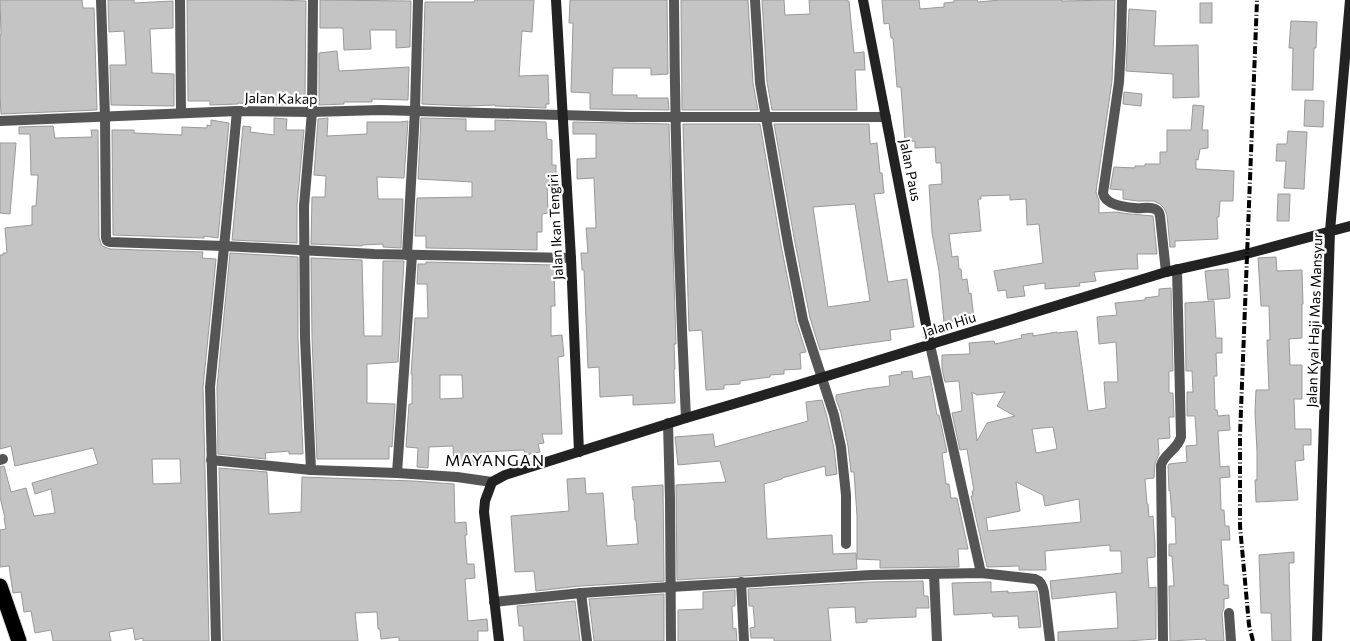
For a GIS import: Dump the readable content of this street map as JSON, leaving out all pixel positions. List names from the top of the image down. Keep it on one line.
{"streets":{"main road":["Jalan Paus","Jalan Ikan Tengiri","Jalan Kyai Haji Mas Mansyur","Jalan Hiu"],"street":["Jalan Kakap"]},"crossings":[["Jalan Kakap","Jalan Paus"],["Jalan Kakap","Jalan Ikan Tengiri"],["Jalan Paus","Jalan Hiu"],["Jalan Ikan Tengiri","Jalan Hiu"],["Jalan Kyai Haji Mas Mansyur","Jalan Hiu"]],"districts":["MAYANGAN"]}
